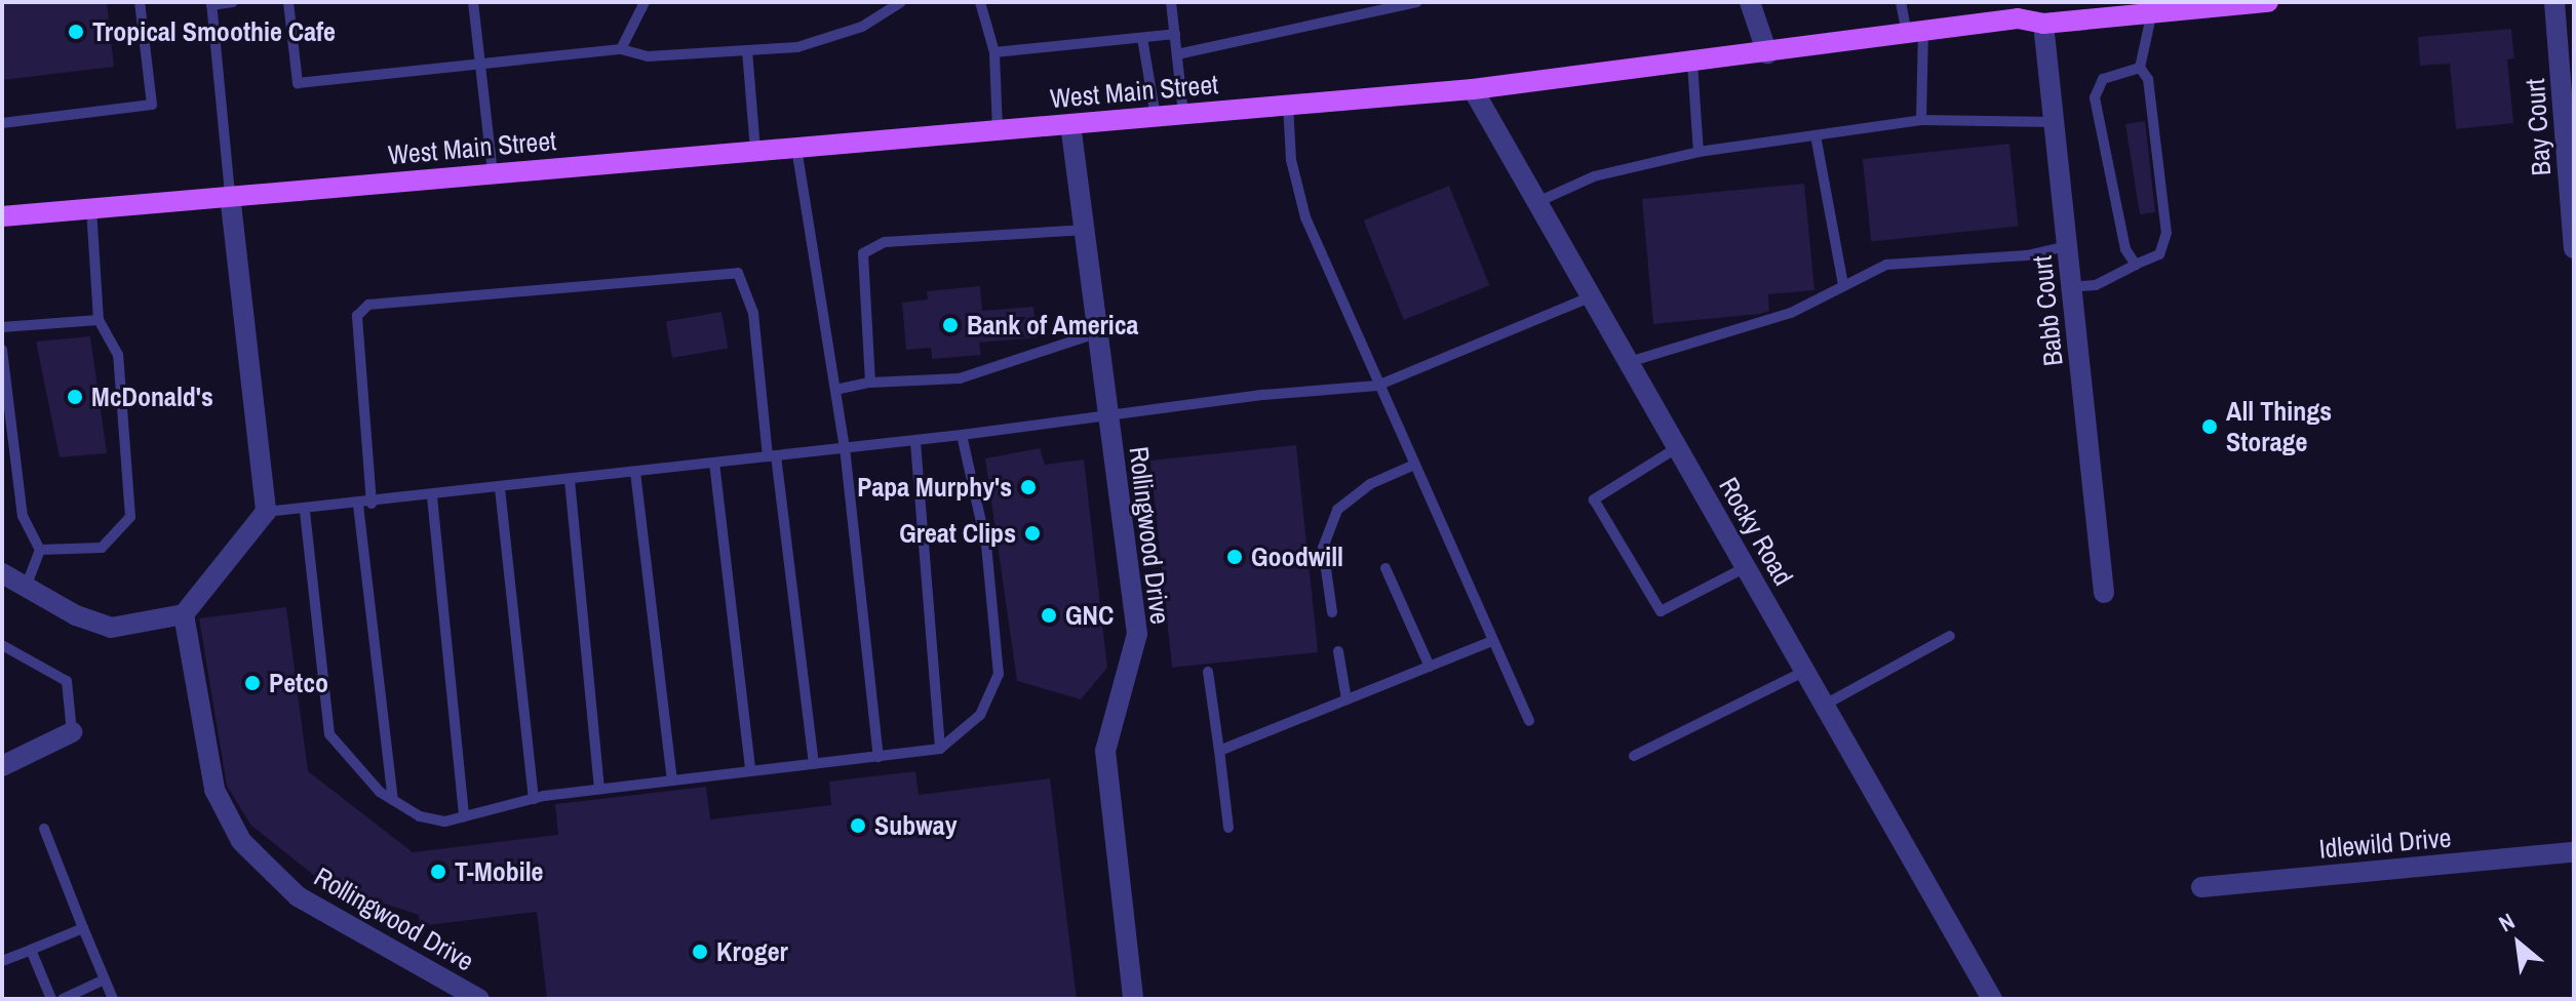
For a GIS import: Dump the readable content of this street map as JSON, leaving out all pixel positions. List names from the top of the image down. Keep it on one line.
{"streets":{"main road":["West Main Street"],"street":["Bay Court","Babb Court","Rocky Road","Rollingwood Drive","Idlewild Drive"]},"crossings":[["West Main Street","Babb Court"],["West Main Street","Rocky Road"],["West Main Street","Rollingwood Drive"]],"places":["Tropical Smoothie Cafe","Bank of America","McDonald's","All Things Storage","Papa Murphy's","Great Clips","Goodwill","GNC","Petco","Subway","T-Mobile","Kroger"],"north":"top left"}
